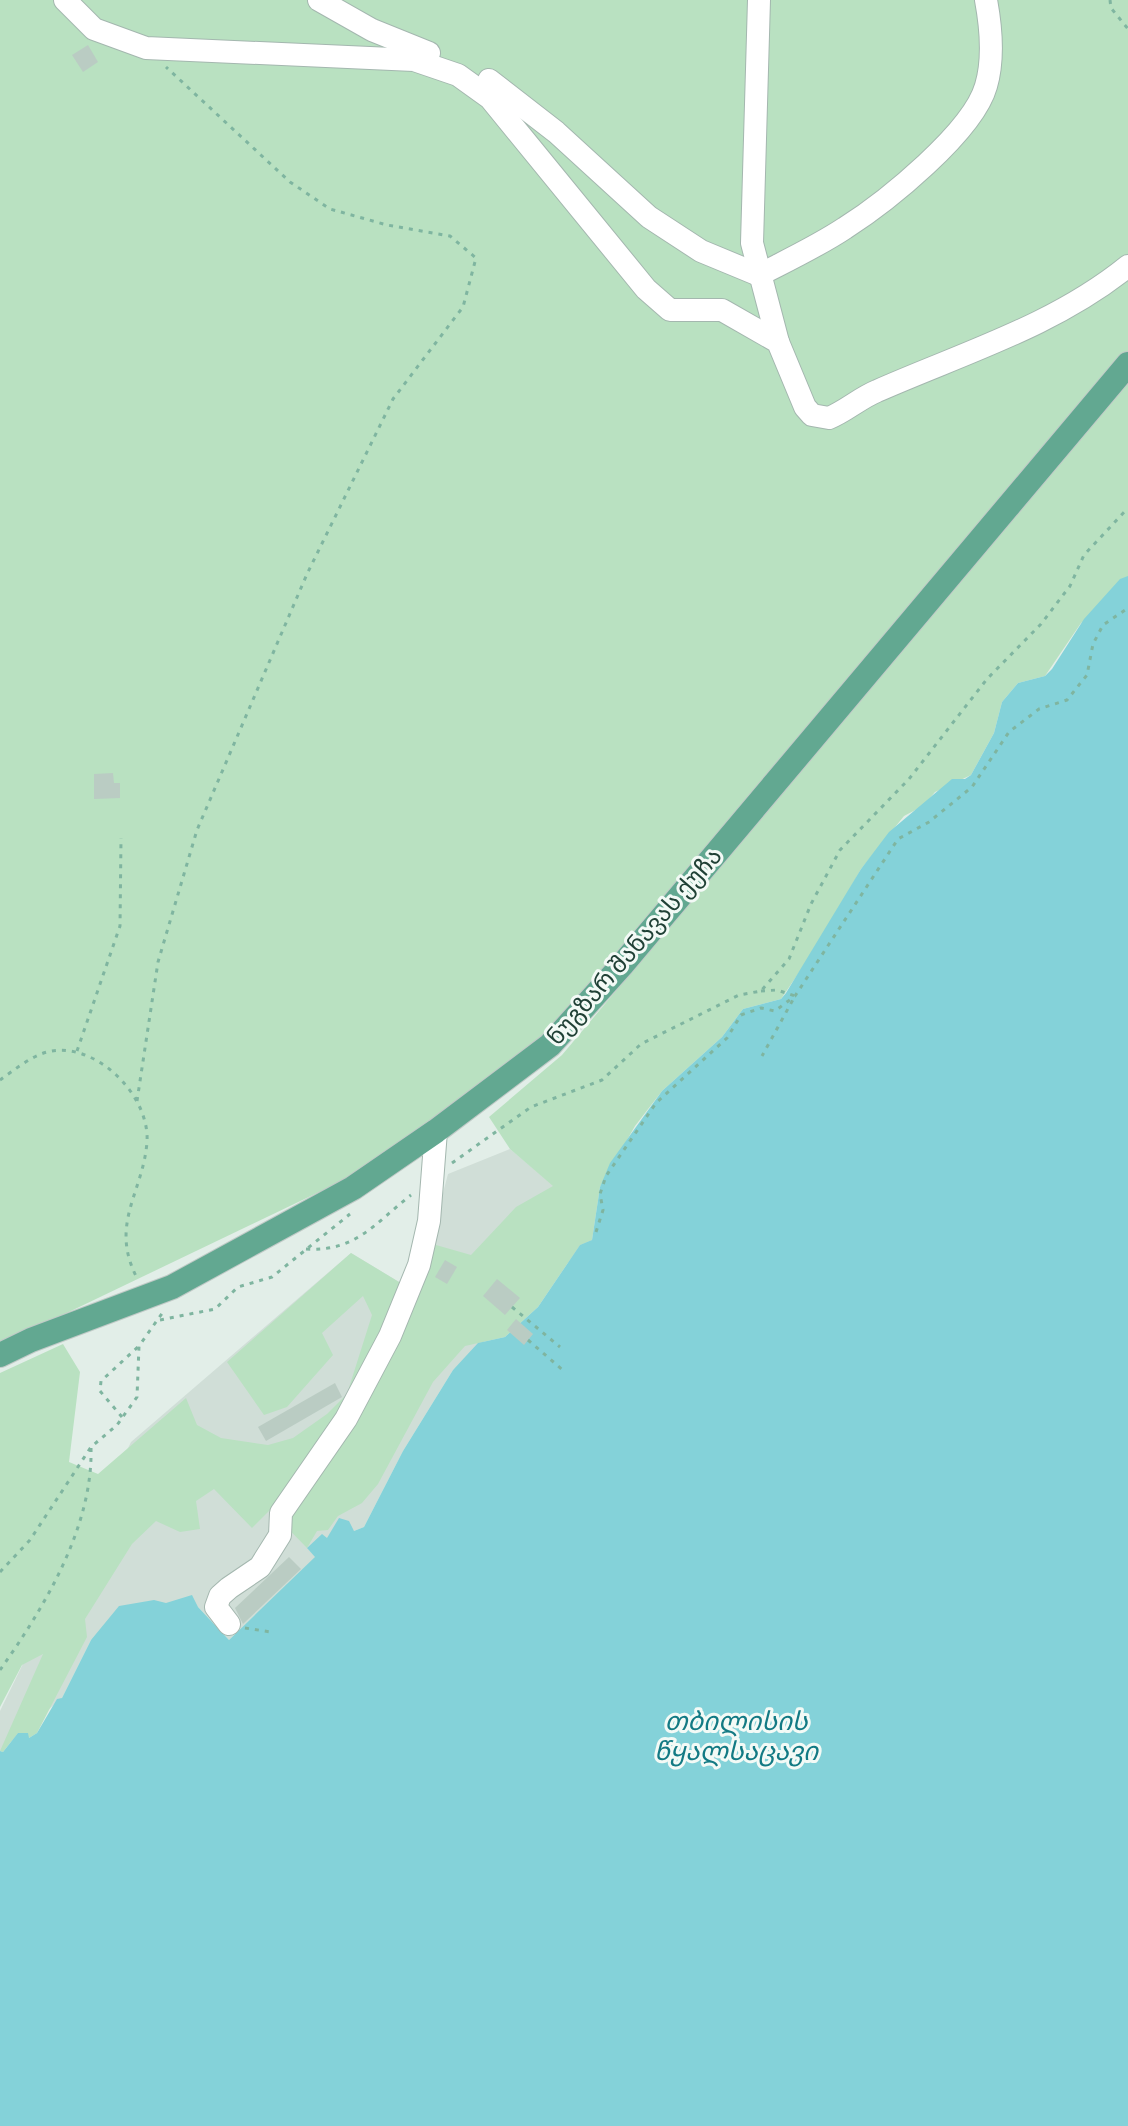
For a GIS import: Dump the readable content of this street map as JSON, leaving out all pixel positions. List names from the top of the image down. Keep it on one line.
{"streets":{"main road":["ნუგზარ შანავას ქუჩა"]},"water":["თბილისის წყალსაცავი"]}
